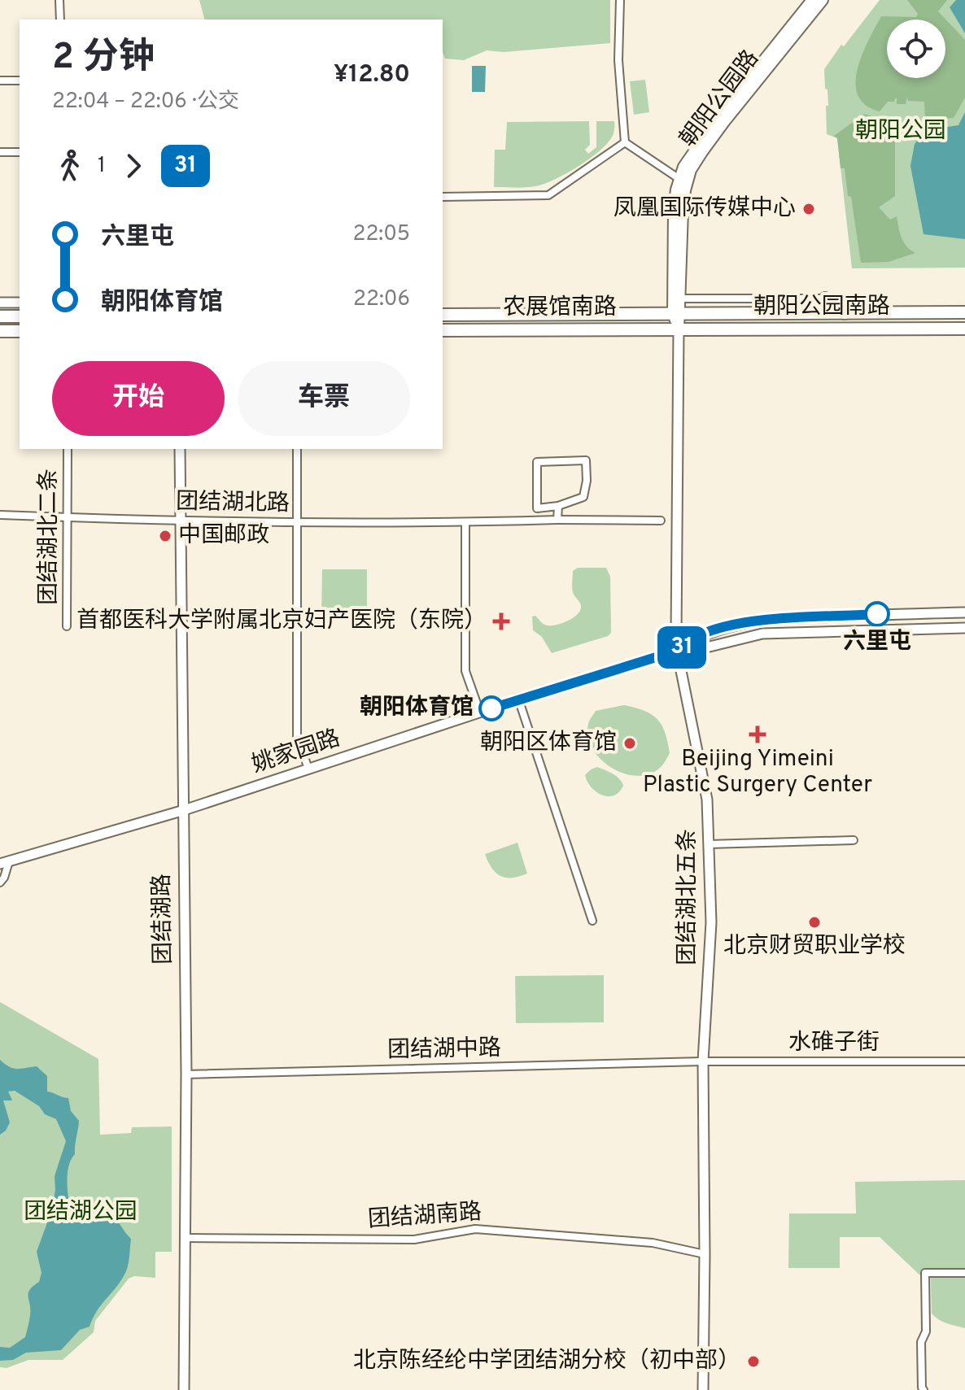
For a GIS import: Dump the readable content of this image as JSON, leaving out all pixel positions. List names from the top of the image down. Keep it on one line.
{"streets":{"main road":["朝阳公园路","朝阳公园南路","农展馆南路"],"street":["团结湖北路","团结湖北二条","姚家园路","团结湖北五条","团结湖路","水碓子街","团结湖中路","团结湖南路"]},"crossings":[["朝阳公园路","朝阳公园南路"],["朝阳公园路","农展馆南路"],["朝阳公园南路","农展馆南路"],["朝阳公园南路","团结湖北五条"],["农展馆南路","团结湖北五条"],["团结湖北路","团结湖北二条"],["团结湖北路","团结湖路"],["姚家园路","团结湖北五条"],["姚家园路","团结湖路"],["团结湖北五条","水碓子街"],["团结湖北五条","团结湖中路"],["团结湖北五条","团结湖南路"],["团结湖路","团结湖中路"],["团结湖路","团结湖南路"],["水碓子街","团结湖中路"]],"parks":["朝阳公园","团结湖公园"],"places":{"other":["凤凰国际传媒中心","中国邮政","六里屯","朝阳体育馆","朝阳区体育馆","北京财贸职业学校","北京陈经纶中学团结湖分校（初中部）"],"health":["首都医科大学附属北京妇产医院（东院）","Beijing Yimeini Plastic Surgery Center"]},"lines":["bus line 31"],"page":{"on_map":"31","heading":["2 分钟","22:04 – 22:06 · 公交","¥12.80"],"legs":["1","31"],"list":[{"name":"六里屯","value":"22:05"},{"name":"朝阳体育馆","value":"22:06"}],"buttons":["开始","车票"]}}
